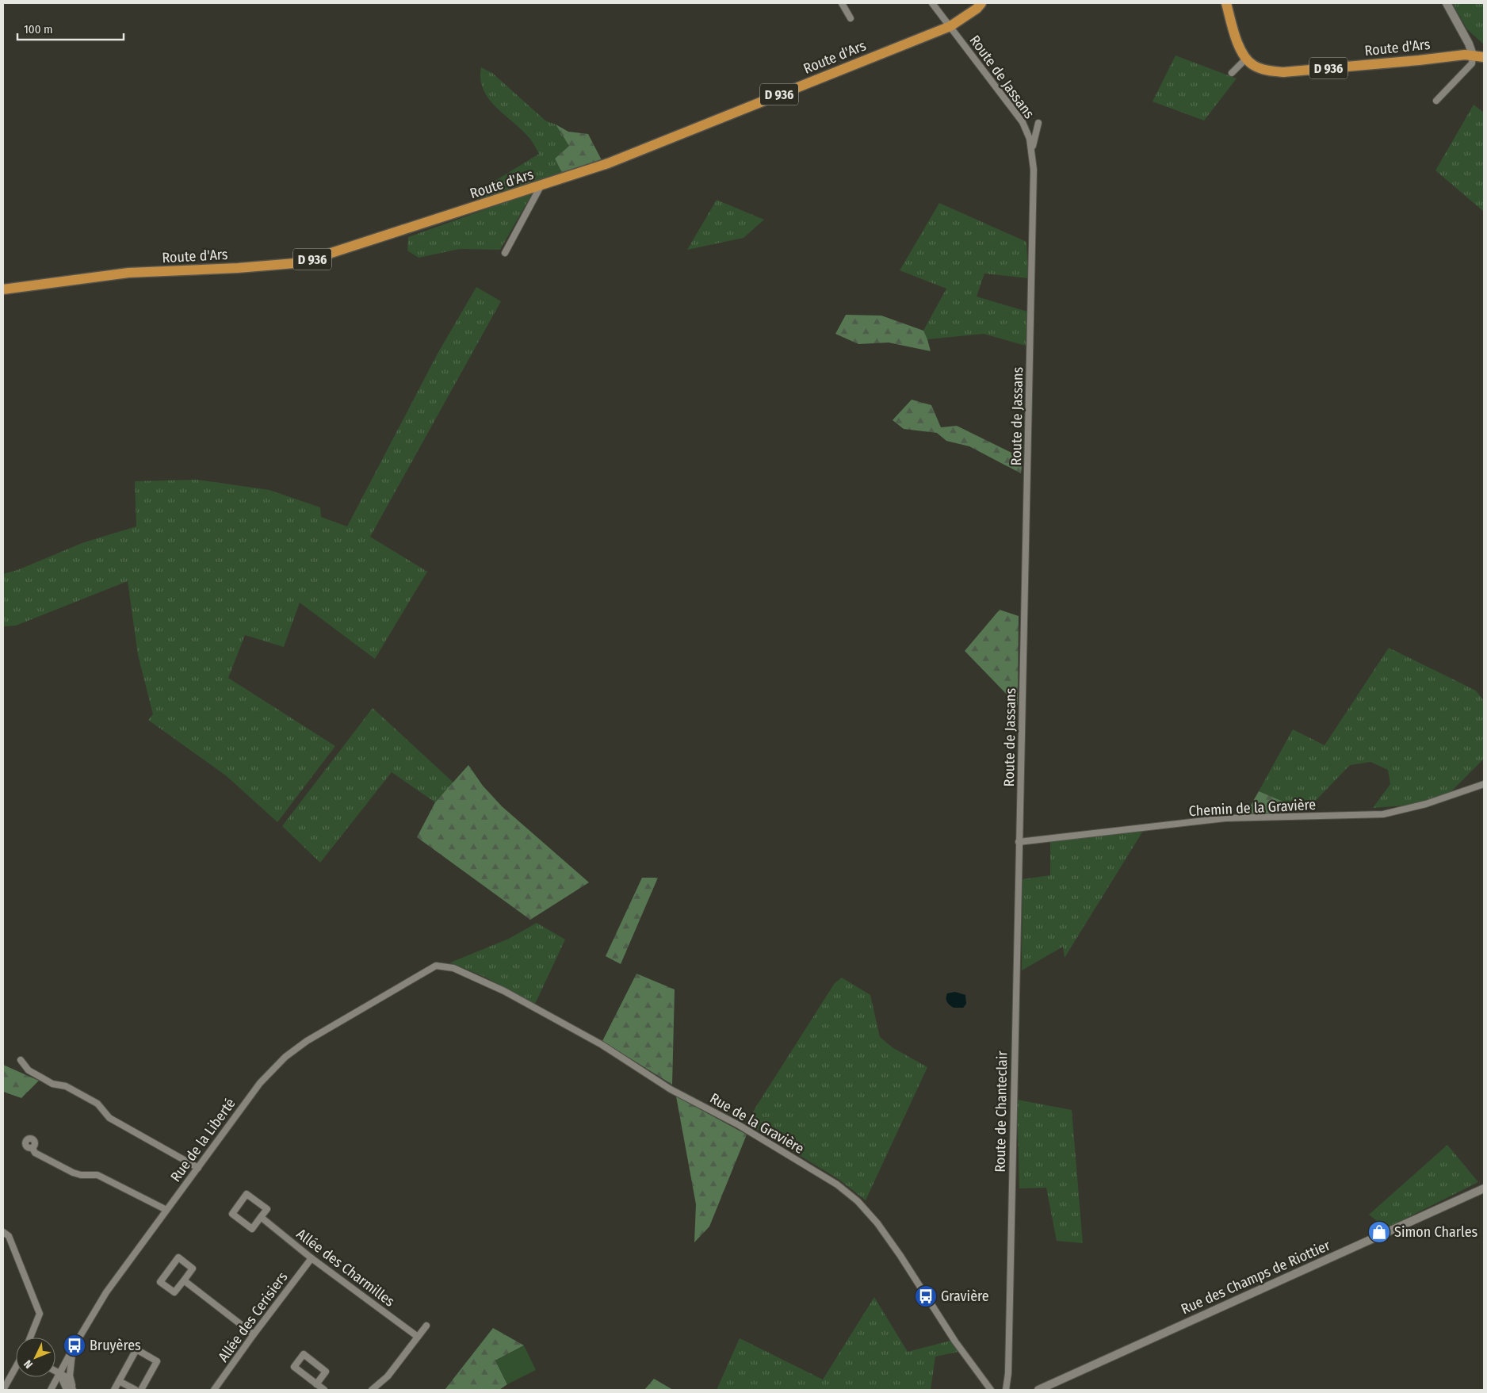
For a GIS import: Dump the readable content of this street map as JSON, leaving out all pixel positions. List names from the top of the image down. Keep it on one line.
{"streets":{"main road":["Route d'Ars","D 936"],"street":["Route de Jassans","Chemin de la Gravière","Route de Chanteclair","Rue de la Gravière","Rue de la Liberté","Allée des Charmilles","Rue des Champs de Riottier","Allée des Cerisiers"]},"crossings":[["Route d'Ars","D 936"],["Route d'Ars","Route de Jassans"],["Route de Jassans","Route de Chanteclair"],["Chemin de la Gravière","Route de Chanteclair"],["Rue de la Gravière","Rue de la Liberté"],["Allée des Charmilles","Allée des Cerisiers"]],"places":{"shop":["Simon Charles"],"bus stop":["Gravière","Bruyères"]},"scale_bar":"100 m","north":"bottom left"}
